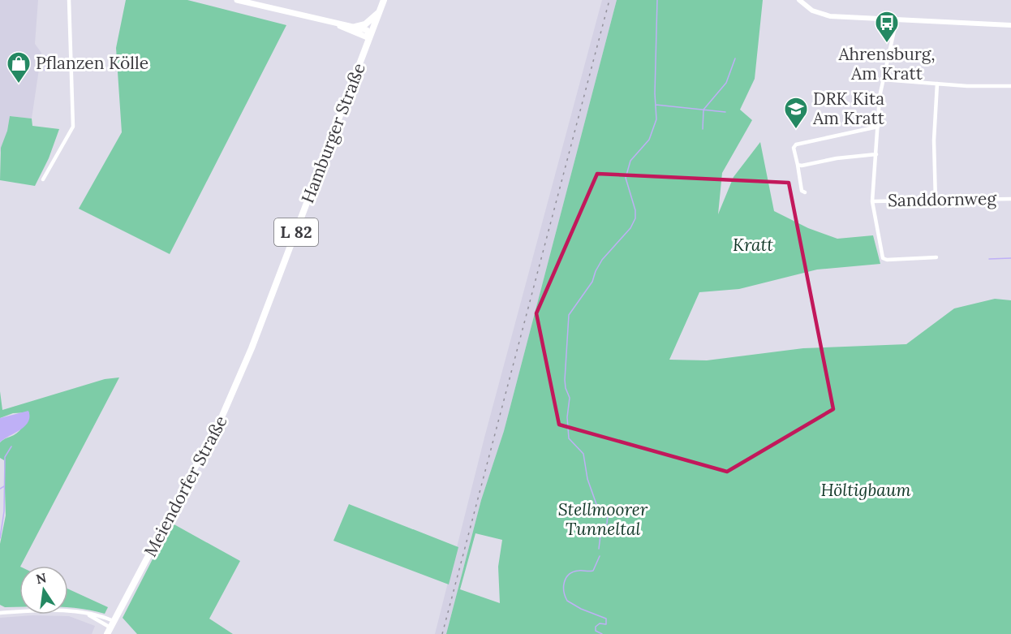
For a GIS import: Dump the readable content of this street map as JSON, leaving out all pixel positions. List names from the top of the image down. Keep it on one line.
{"streets":{"main road":["Hamburger Straße","L 82","Meiendorfer Straße"],"street":["Sanddornweg"]},"crossings":[["Hamburger Straße","Meiendorfer Straße"]],"parks":["Kratt","Höltigbaum","Stellmoorer Tunneltal"],"places":{"bus stop":["Ahrensburg, Am Kratt"],"shop":["Pflanzen Kölle"],"school or university":["DRK Kita Am Kratt"]},"north":"top"}
